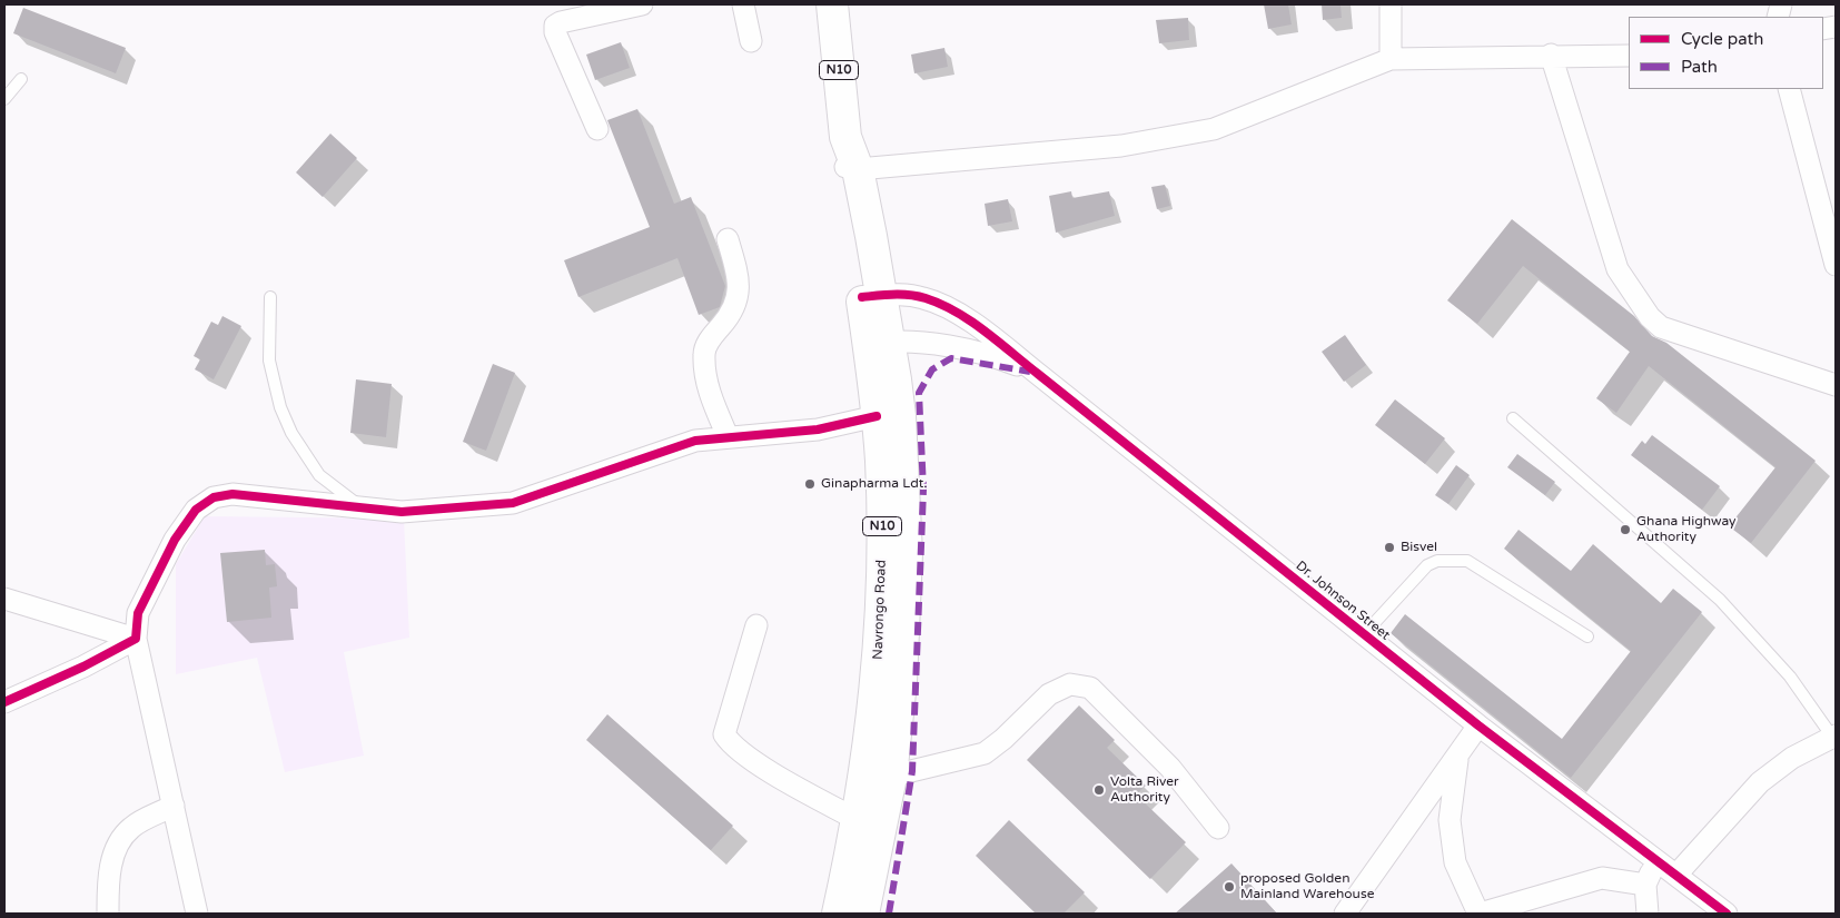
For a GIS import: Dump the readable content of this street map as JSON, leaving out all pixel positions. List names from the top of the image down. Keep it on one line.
{"streets":{"highway":["N10","Navrongo Road"],"street":["Dr. Johnson Street"]},"crossings":[["Dr. Johnson Street","Navrongo Road"]],"places":["Ginapharma Ldt.","Ghana Highway Authority","Bisvel","Volta River Authority","proposed Golden Mainland Warehouse"],"legend":["Cycle path","Path"]}
